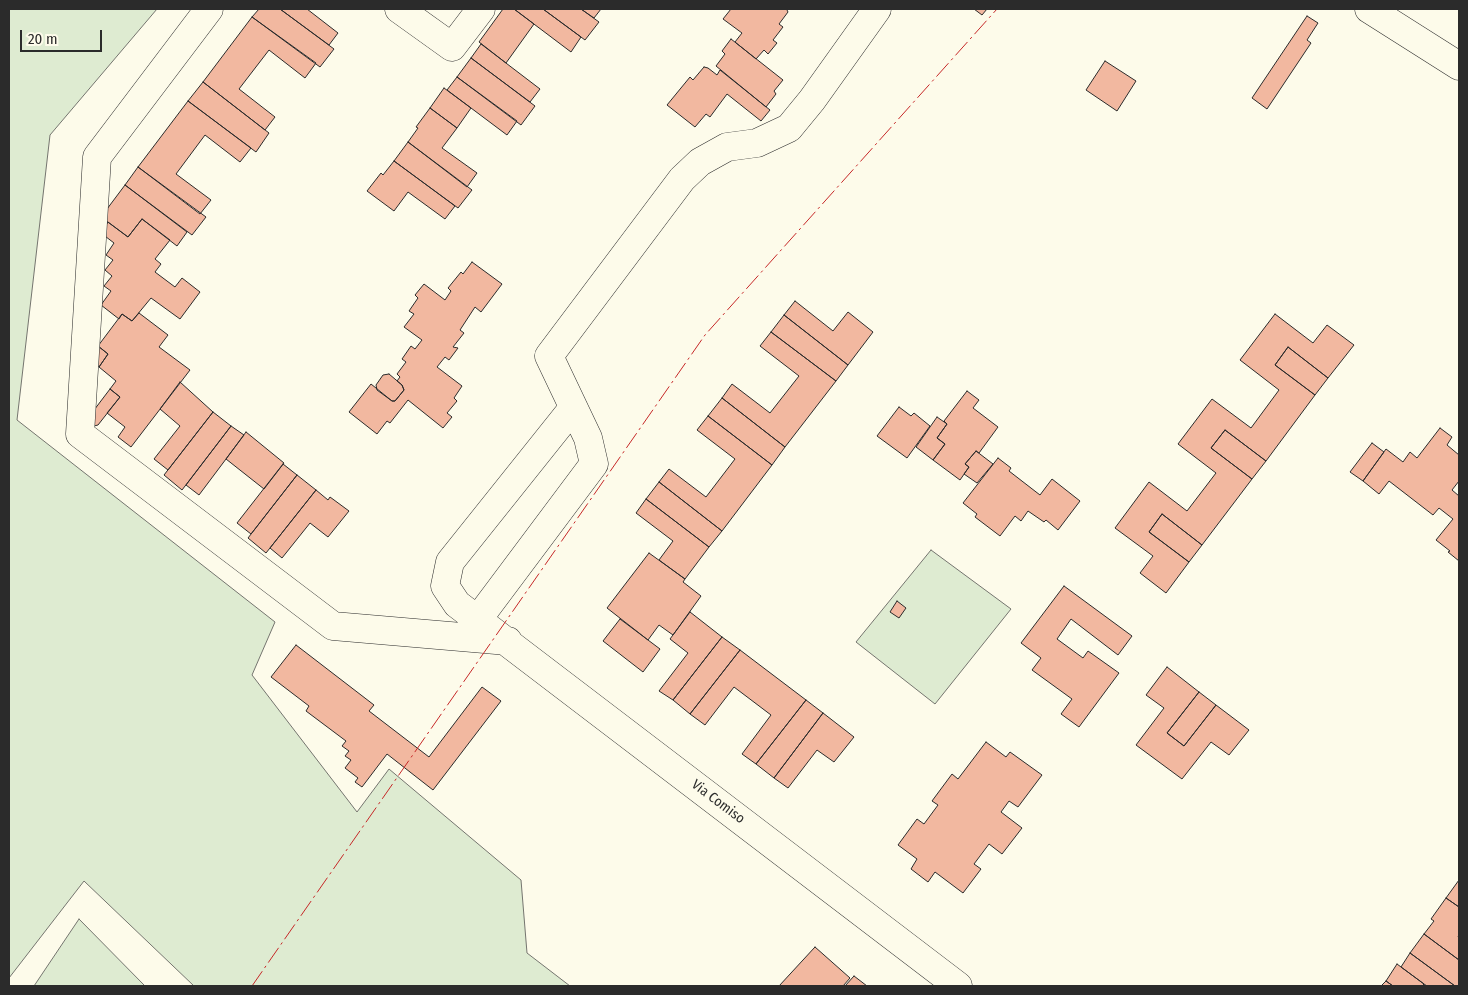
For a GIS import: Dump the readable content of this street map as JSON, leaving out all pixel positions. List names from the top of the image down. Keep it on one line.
{"streets":{"street":["Via Comiso"]},"scale_bar":"20 m"}
